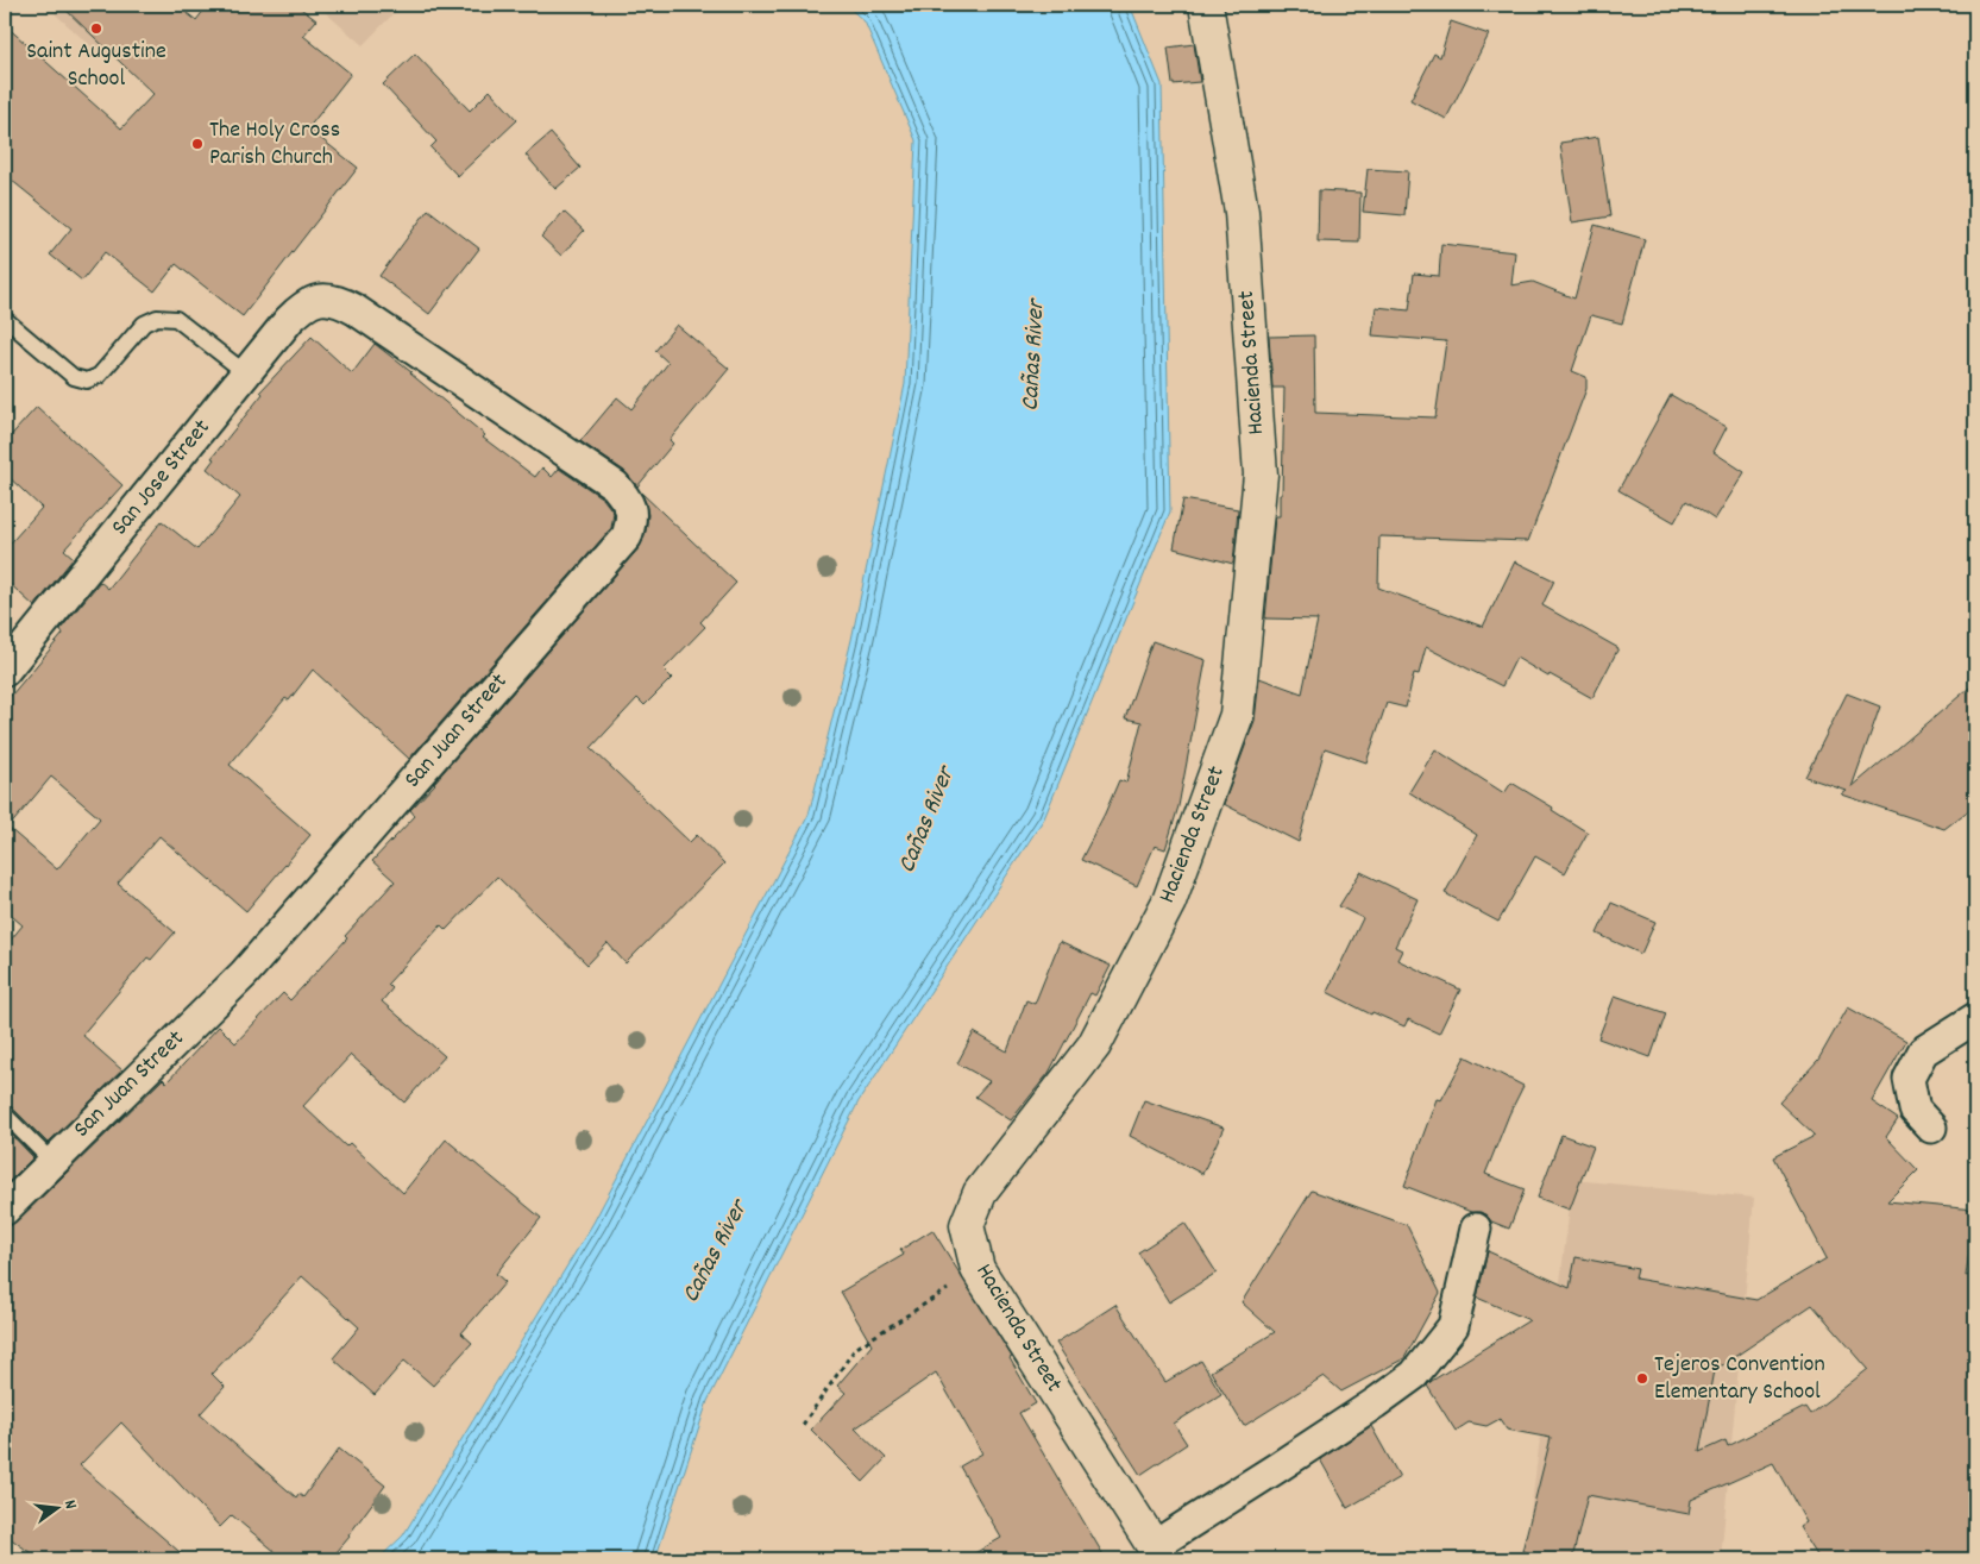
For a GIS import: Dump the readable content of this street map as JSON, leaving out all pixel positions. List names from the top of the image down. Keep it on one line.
{"streets":{"street":["Hacienda Street","San Jose Street","San Juan Street"]},"crossings":[["San Jose Street","San Juan Street"]],"water":["Cañas River"],"places":["Saint Augustine School","The Holy Cross Parish Church","Tejeros Convention Elementary School"],"north":"right"}
